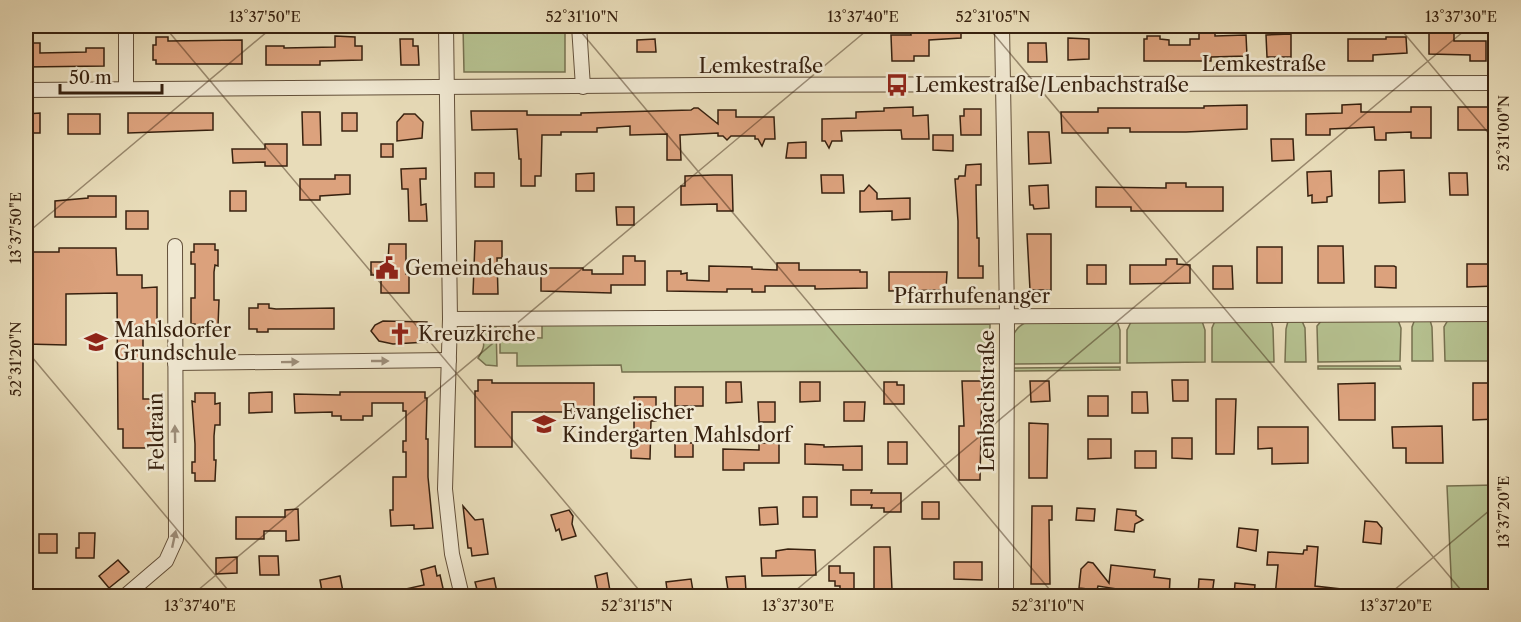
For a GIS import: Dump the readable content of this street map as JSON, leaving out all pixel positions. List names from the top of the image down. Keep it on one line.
{"streets":{"street":["Lemkestraße","Pfarrhufenanger","Lenbachstraße","Feldrain"]},"crossings":[["Lemkestraße","Lenbachstraße"],["Pfarrhufenanger","Lenbachstraße"]],"one_way":["Feldrain"],"places":{"bus stop":["Lemkestraße/Lenbachstraße"],"public building":["Gemeindehaus"],"church":["Kreuzkirche"],"school or university":["Mahlsdorfer Grundschule","Evangelischer Kindergarten Mahlsdorf"]},"scale_bar":"50 m","coordinates":["13°37'50\"E","52°31'10\"N","13°37'40\"E","52°31'05\"N","13°37'30\"E","52°31'00\"N","52°31'20\"N","13°37'20\"E","52°31'15\"N"]}
